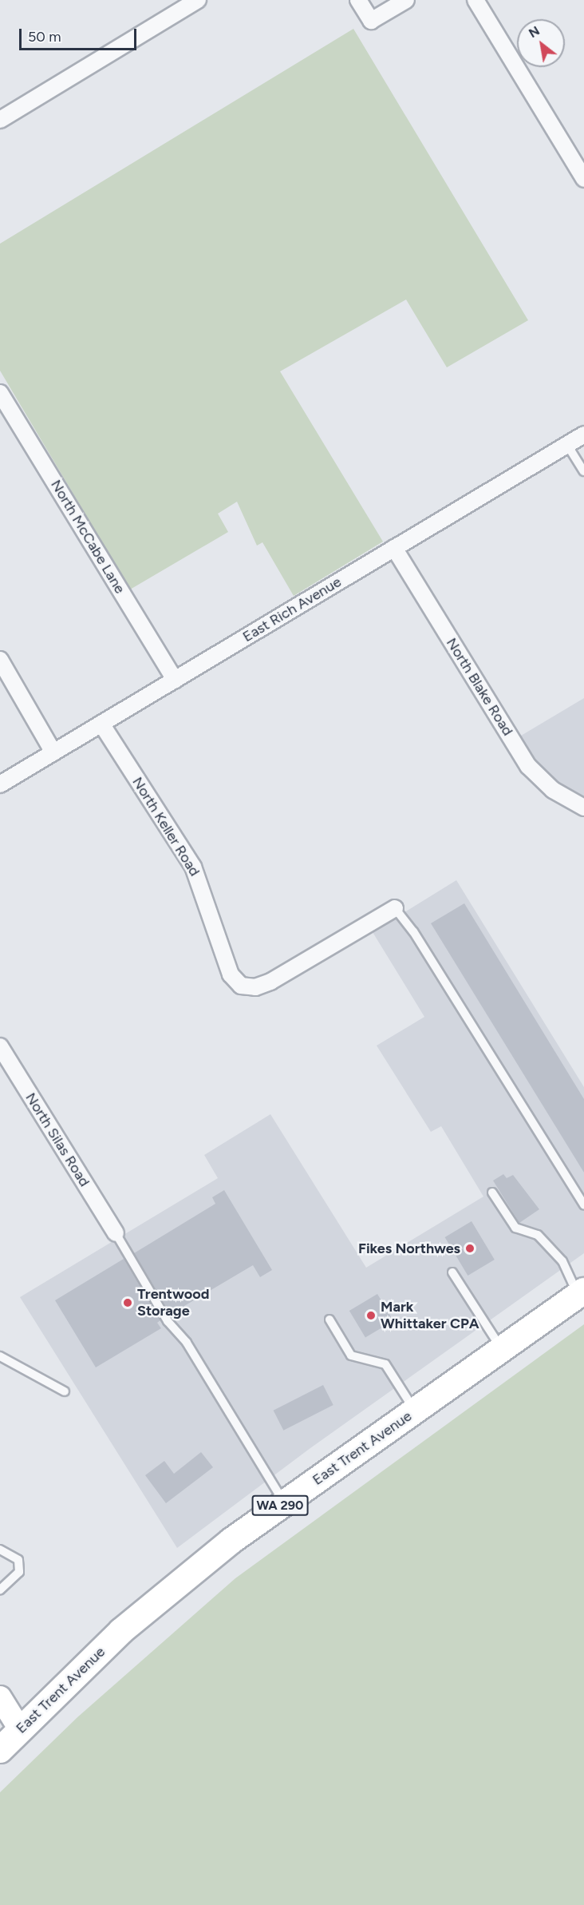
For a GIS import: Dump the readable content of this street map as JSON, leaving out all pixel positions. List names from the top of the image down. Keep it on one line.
{"streets":{"main road":["East Trent Avenue","WA 290"],"street":["North McCabe Lane","East Rich Avenue","North Blake Road","North Keller Road","North Silas Road"]},"crossings":[["North McCabe Lane","East Rich Avenue"],["East Rich Avenue","North Blake Road"],["East Rich Avenue","North Keller Road"]],"places":["Fikes Northwes","Trentwood Storage","Mark Whittaker CPA"],"scale_bar":"50 m","north":"top left"}
